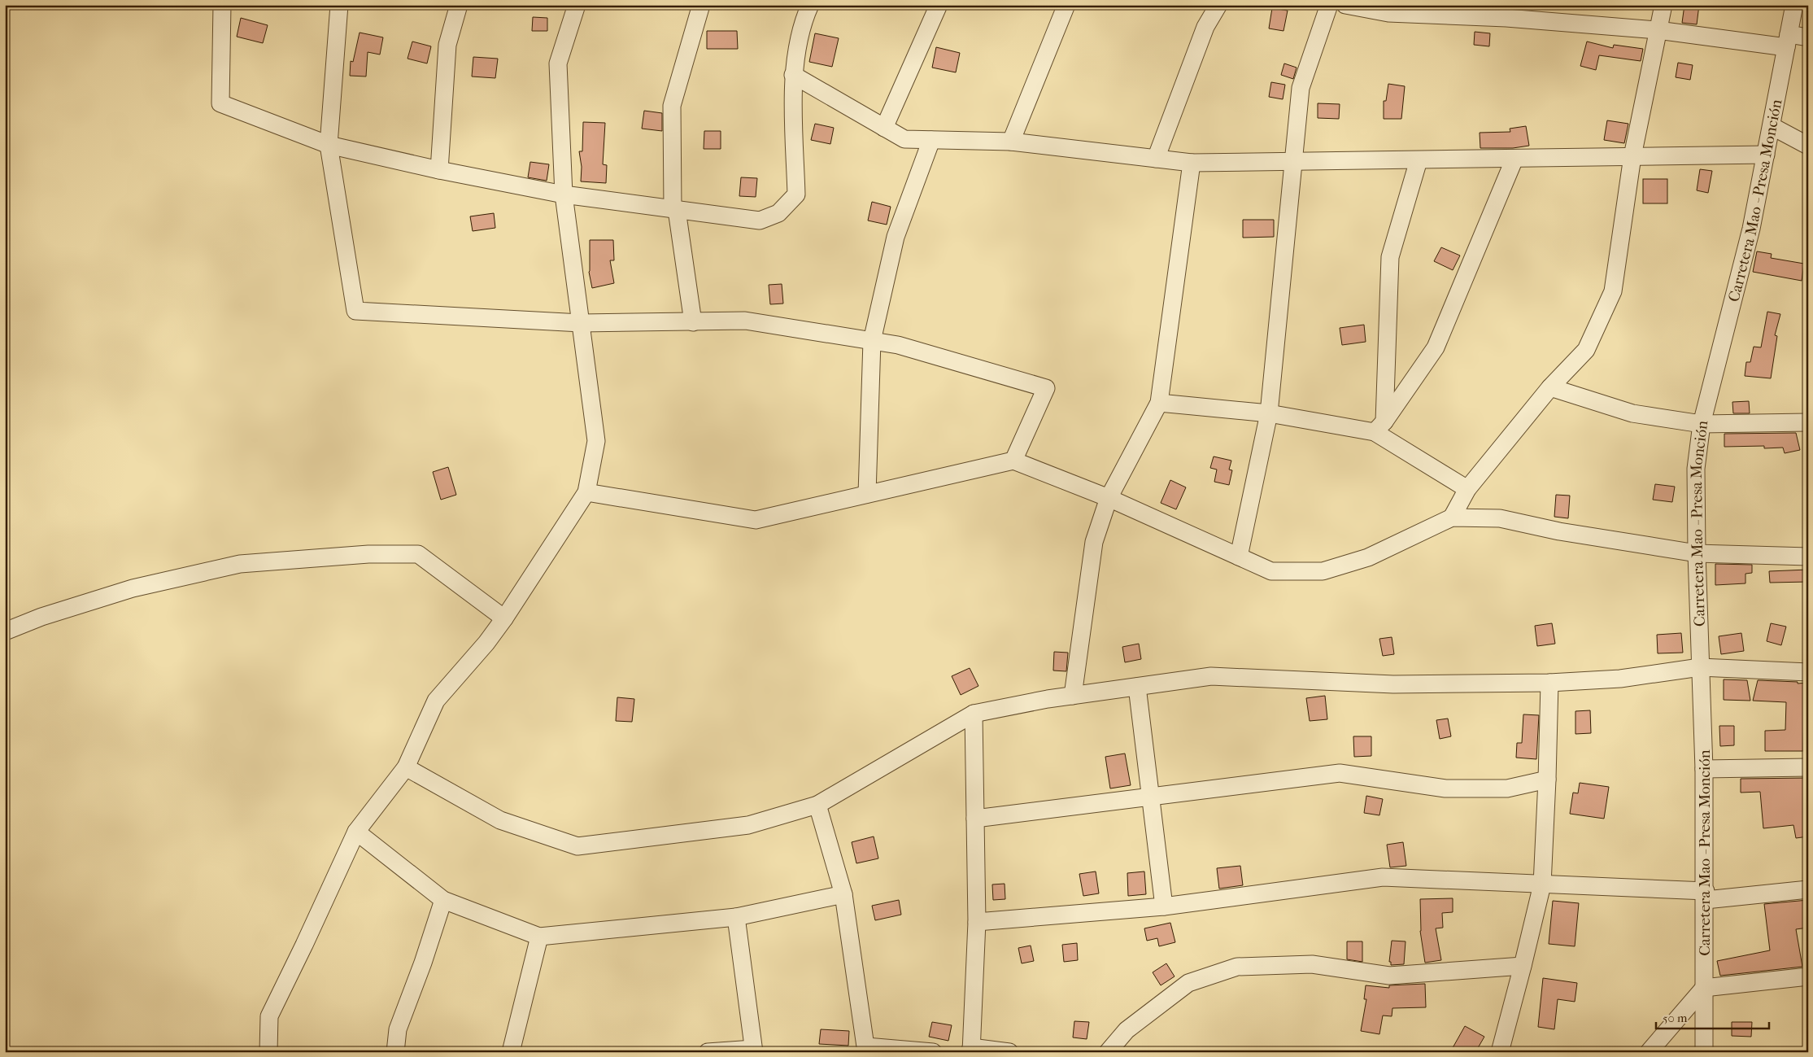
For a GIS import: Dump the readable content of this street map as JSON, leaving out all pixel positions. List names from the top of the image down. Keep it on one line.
{"streets":{"street":["Carretera Mao - Presa Monción"]},"scale_bar":"50 m"}
